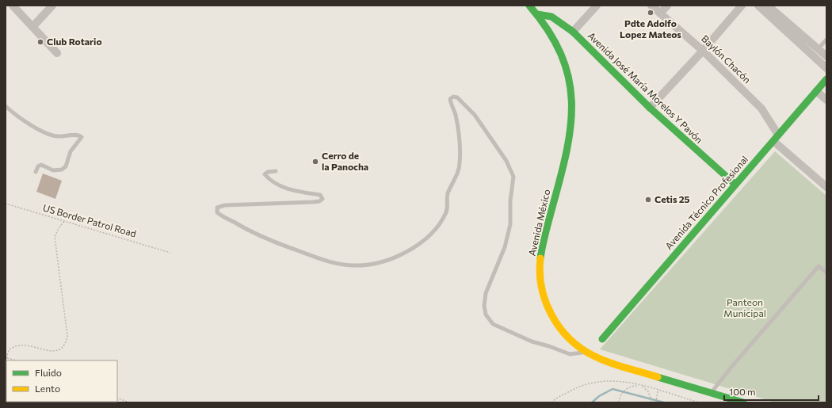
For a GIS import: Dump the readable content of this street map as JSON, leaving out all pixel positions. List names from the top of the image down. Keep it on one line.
{"streets":{"street":["Baylón Chacón","Avenida José María Morelos Y Pavón","Avenida Técnico Profesional","Avenida México"],"path":["US Border Patrol Road"]},"crossings":[["Baylón Chacón","Avenida Técnico Profesional"],["Avenida José María Morelos Y Pavón","Avenida Técnico Profesional"],["Avenida José María Morelos Y Pavón","Avenida México"]],"parks":["Panteon Municipal"],"places":["Pdte Adolfo Lopez Mateos","Club Rotario","Cerro de la Panocha","Cetis 25"],"legend":["Fluido","Lento"],"scale_bar":"100 m"}
